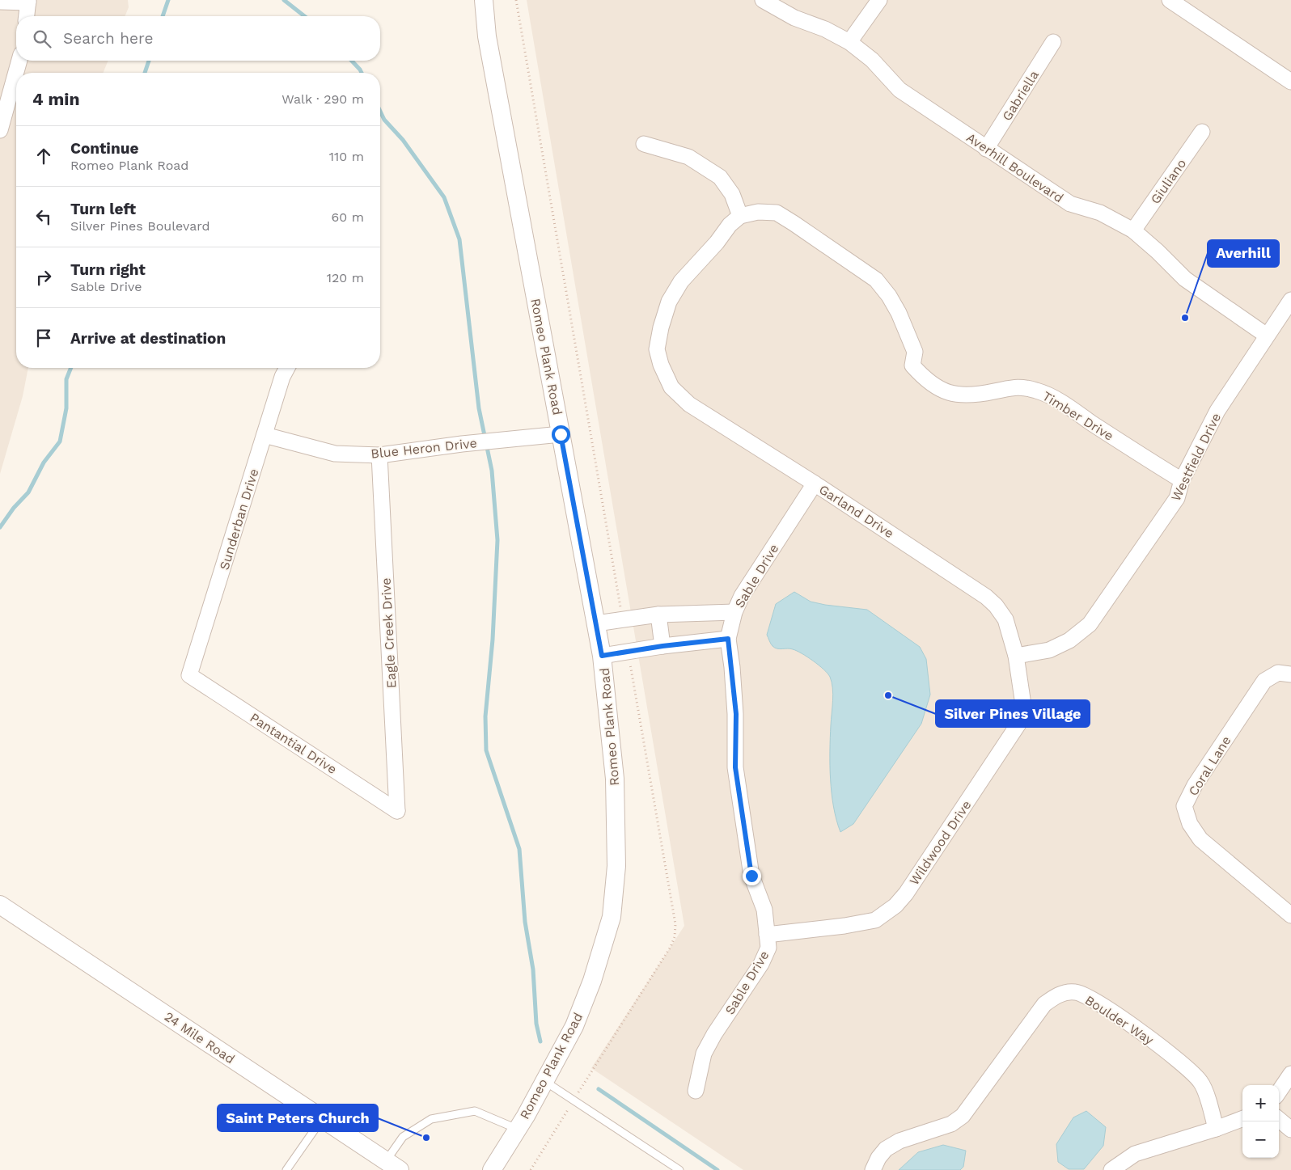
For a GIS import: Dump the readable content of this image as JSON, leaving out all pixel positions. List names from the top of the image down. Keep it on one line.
{"streets":{"street":["Gabriella","Averhill Boulevard","Giuliano","Romeo Plank Road","Timber Drive","Blue Heron Drive","Westfield Drive","Garland Drive","Sunderban Drive","Sable Drive","Eagle Creek Drive","Pantantial Drive","Coral Lane","Wildwood Drive","Boulder Way","24 Mile Road"]},"crossings":[["Gabriella","Averhill Boulevard"],["Averhill Boulevard","Giuliano"],["Averhill Boulevard","Westfield Drive"],["Romeo Plank Road","Blue Heron Drive"],["Timber Drive","Westfield Drive"],["Timber Drive","Garland Drive"],["Blue Heron Drive","Sunderban Drive"],["Blue Heron Drive","Eagle Creek Drive"],["Westfield Drive","Garland Drive"],["Westfield Drive","Wildwood Drive"],["Garland Drive","Sable Drive"],["Garland Drive","Wildwood Drive"],["Sunderban Drive","Pantantial Drive"],["Sable Drive","Wildwood Drive"],["Eagle Creek Drive","Pantantial Drive"]],"places":["Averhill","Silver Pines Village","Saint Peters Church"],"page":{"search":"Search here","heading":["4 min","Walk · 290 m"],"list":[["Continue","Romeo Plank Road","110 m"],["Turn left","Silver Pines Boulevard","60 m"],["Turn right","Sable Drive","120 m"],"Arrive at destination"],"map_buttons":["+","−"]}}
